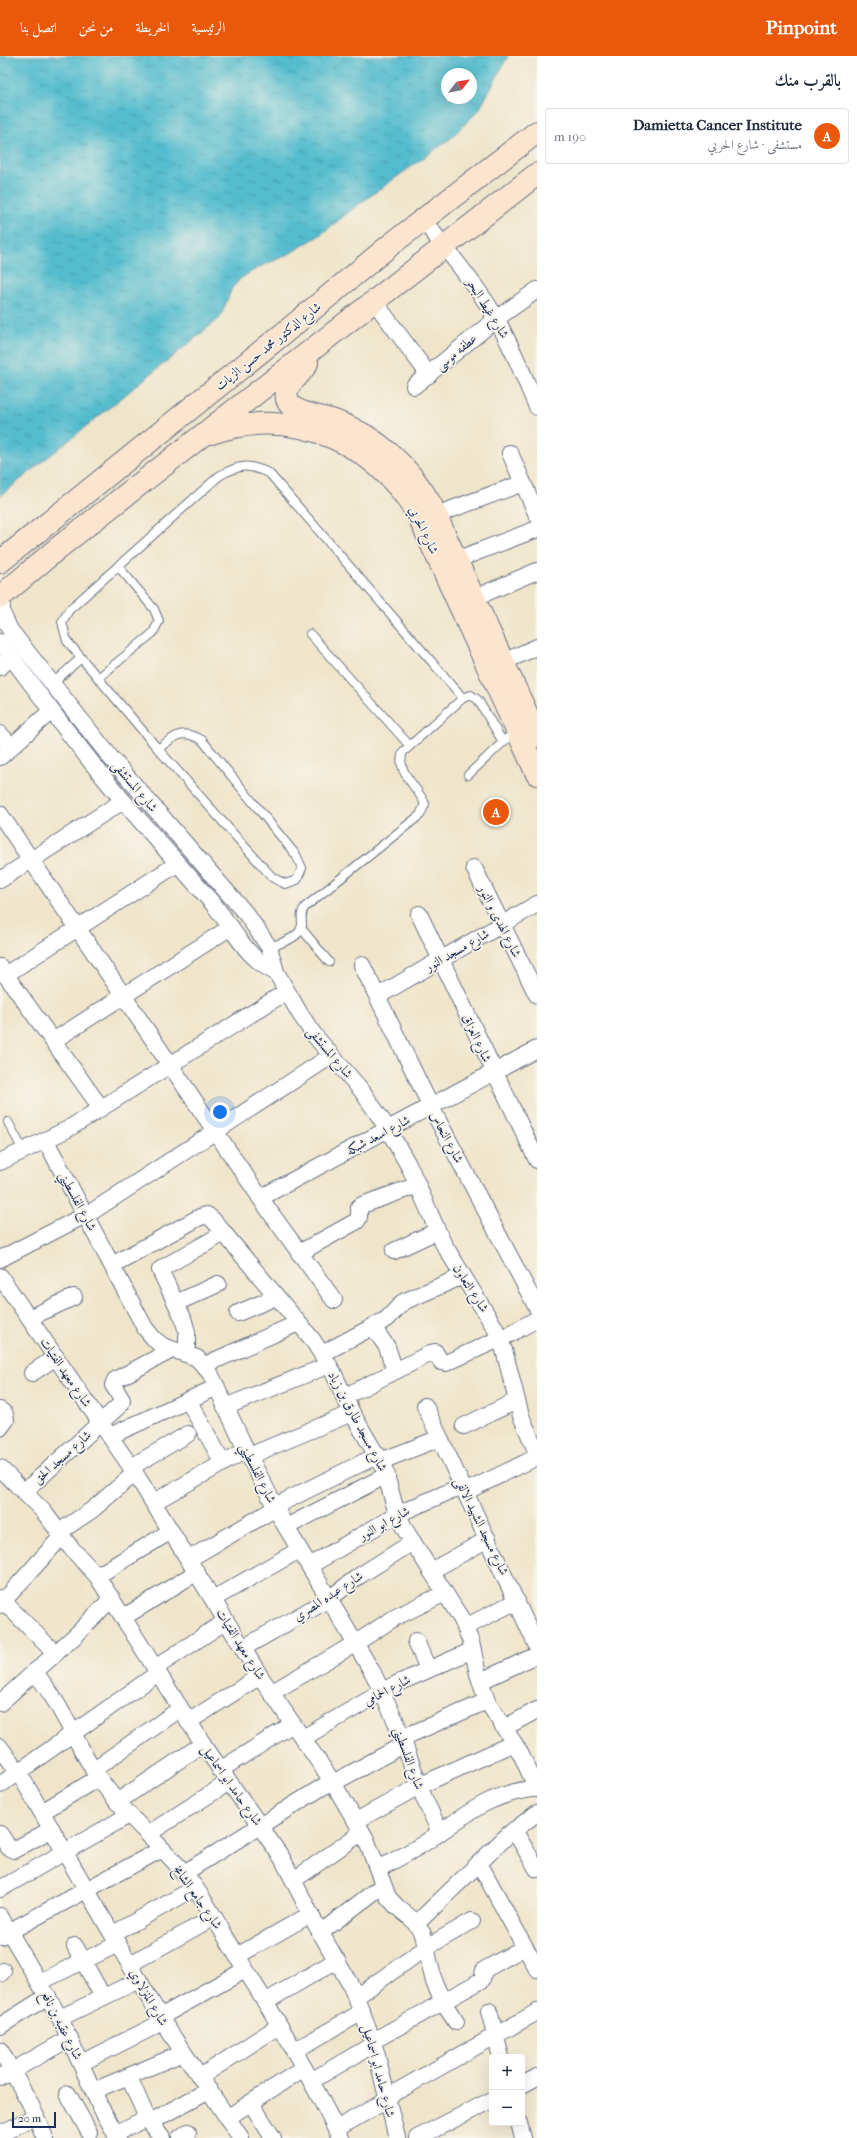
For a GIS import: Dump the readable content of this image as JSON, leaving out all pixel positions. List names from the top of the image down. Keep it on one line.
{"streets":{"street":["شارع غيط البحر","شارع الدكتور محمد حسن الزيات","عطفه موسى","شارع الحربي","شارع المستشفى","شارع الهدى و النور","شارع مسجد النور","شارع العزاق","شارع اسعد شبكه","شارع النحاس","شارع الفلسطيني","شارع التعاون","شارع معهد الفتيات","شارع مسجد طارق بن زياد","شارع مسجد الحق","شارع ابو النور","شارع مسجد الشهيد الالفى","شارع عبده المصري","شارع الحمامي","شارع حامد ابو اسماعيل","شارع جامع الشامخ","شارع المنزلاوي","شارع عقبه بن نافع"]},"crossings":[["شارع غيط البحر","شارع الدكتور محمد حسن الزيات"],["شارع غيط البحر","عطفه موسى"],["شارع المستشفى","شارع اسعد شبكه"],["شارع المستشفى","شارع التعاون"],["شارع الهدى و النور","شارع مسجد النور"],["شارع مسجد النور","شارع العزاق"],["شارع مسجد النور","شارع النحاس"],["شارع العزاق","شارع اسعد شبكه"],["شارع اسعد شبكه","شارع النحاس"],["شارع اسعد شبكه","شارع التعاون"],["شارع الفلسطيني","شارع مسجد طارق بن زياد"],["شارع الفلسطيني","شارع مسجد الحق"],["شارع الفلسطيني","شارع ابو النور"],["شارع الفلسطيني","شارع عبده المصري"],["شارع الفلسطيني","شارع الحمامي"],["شارع التعاون","شارع ابو النور"],["شارع معهد الفتيات","شارع مسجد الحق"],["شارع معهد الفتيات","شارع عبده المصري"],["شارع معهد الفتيات","شارع الحمامي"],["شارع مسجد طارق بن زياد","شارع ابو النور"],["شارع مسجد طارق بن زياد","شارع عبده المصري"],["شارع مسجد طارق بن زياد","شارع الحمامي"],["شارع مسجد الحق","شارع حامد ابو اسماعيل"],["شارع ابو النور","شارع مسجد الشهيد الالفى"]],"scale_bar":"20 m","north":"top right","page":{"header":"Pinpoint","nav":["الرئيسية","الخريطة","من نحن","اتصل بنا"],"heading":"بالقرب منك","list":[{"mark":"A","name":"Damietta Cancer Institute","note":"مستشفى · شارع الحربي","value":"190 m"}],"pins":"A","map_buttons":["+","−"],"scale":"20 m"}}
